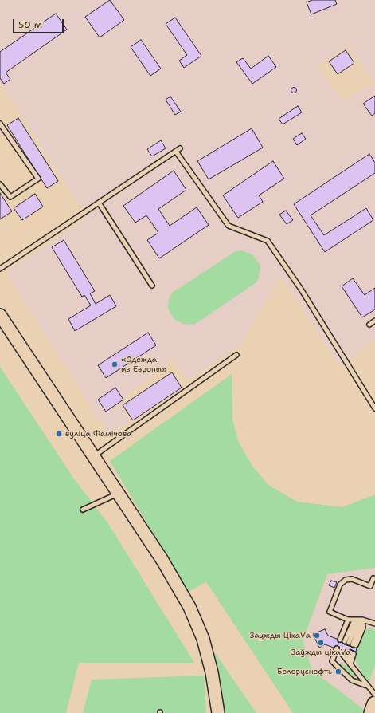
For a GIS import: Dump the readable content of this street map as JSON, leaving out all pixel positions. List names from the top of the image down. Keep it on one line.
{"places":["«Одежда из Европы»","вуліца Фамічова","Заужды ЦікаVа","Заўжды цікаVа","Белоруснефть"],"scale_bar":"50 m"}
